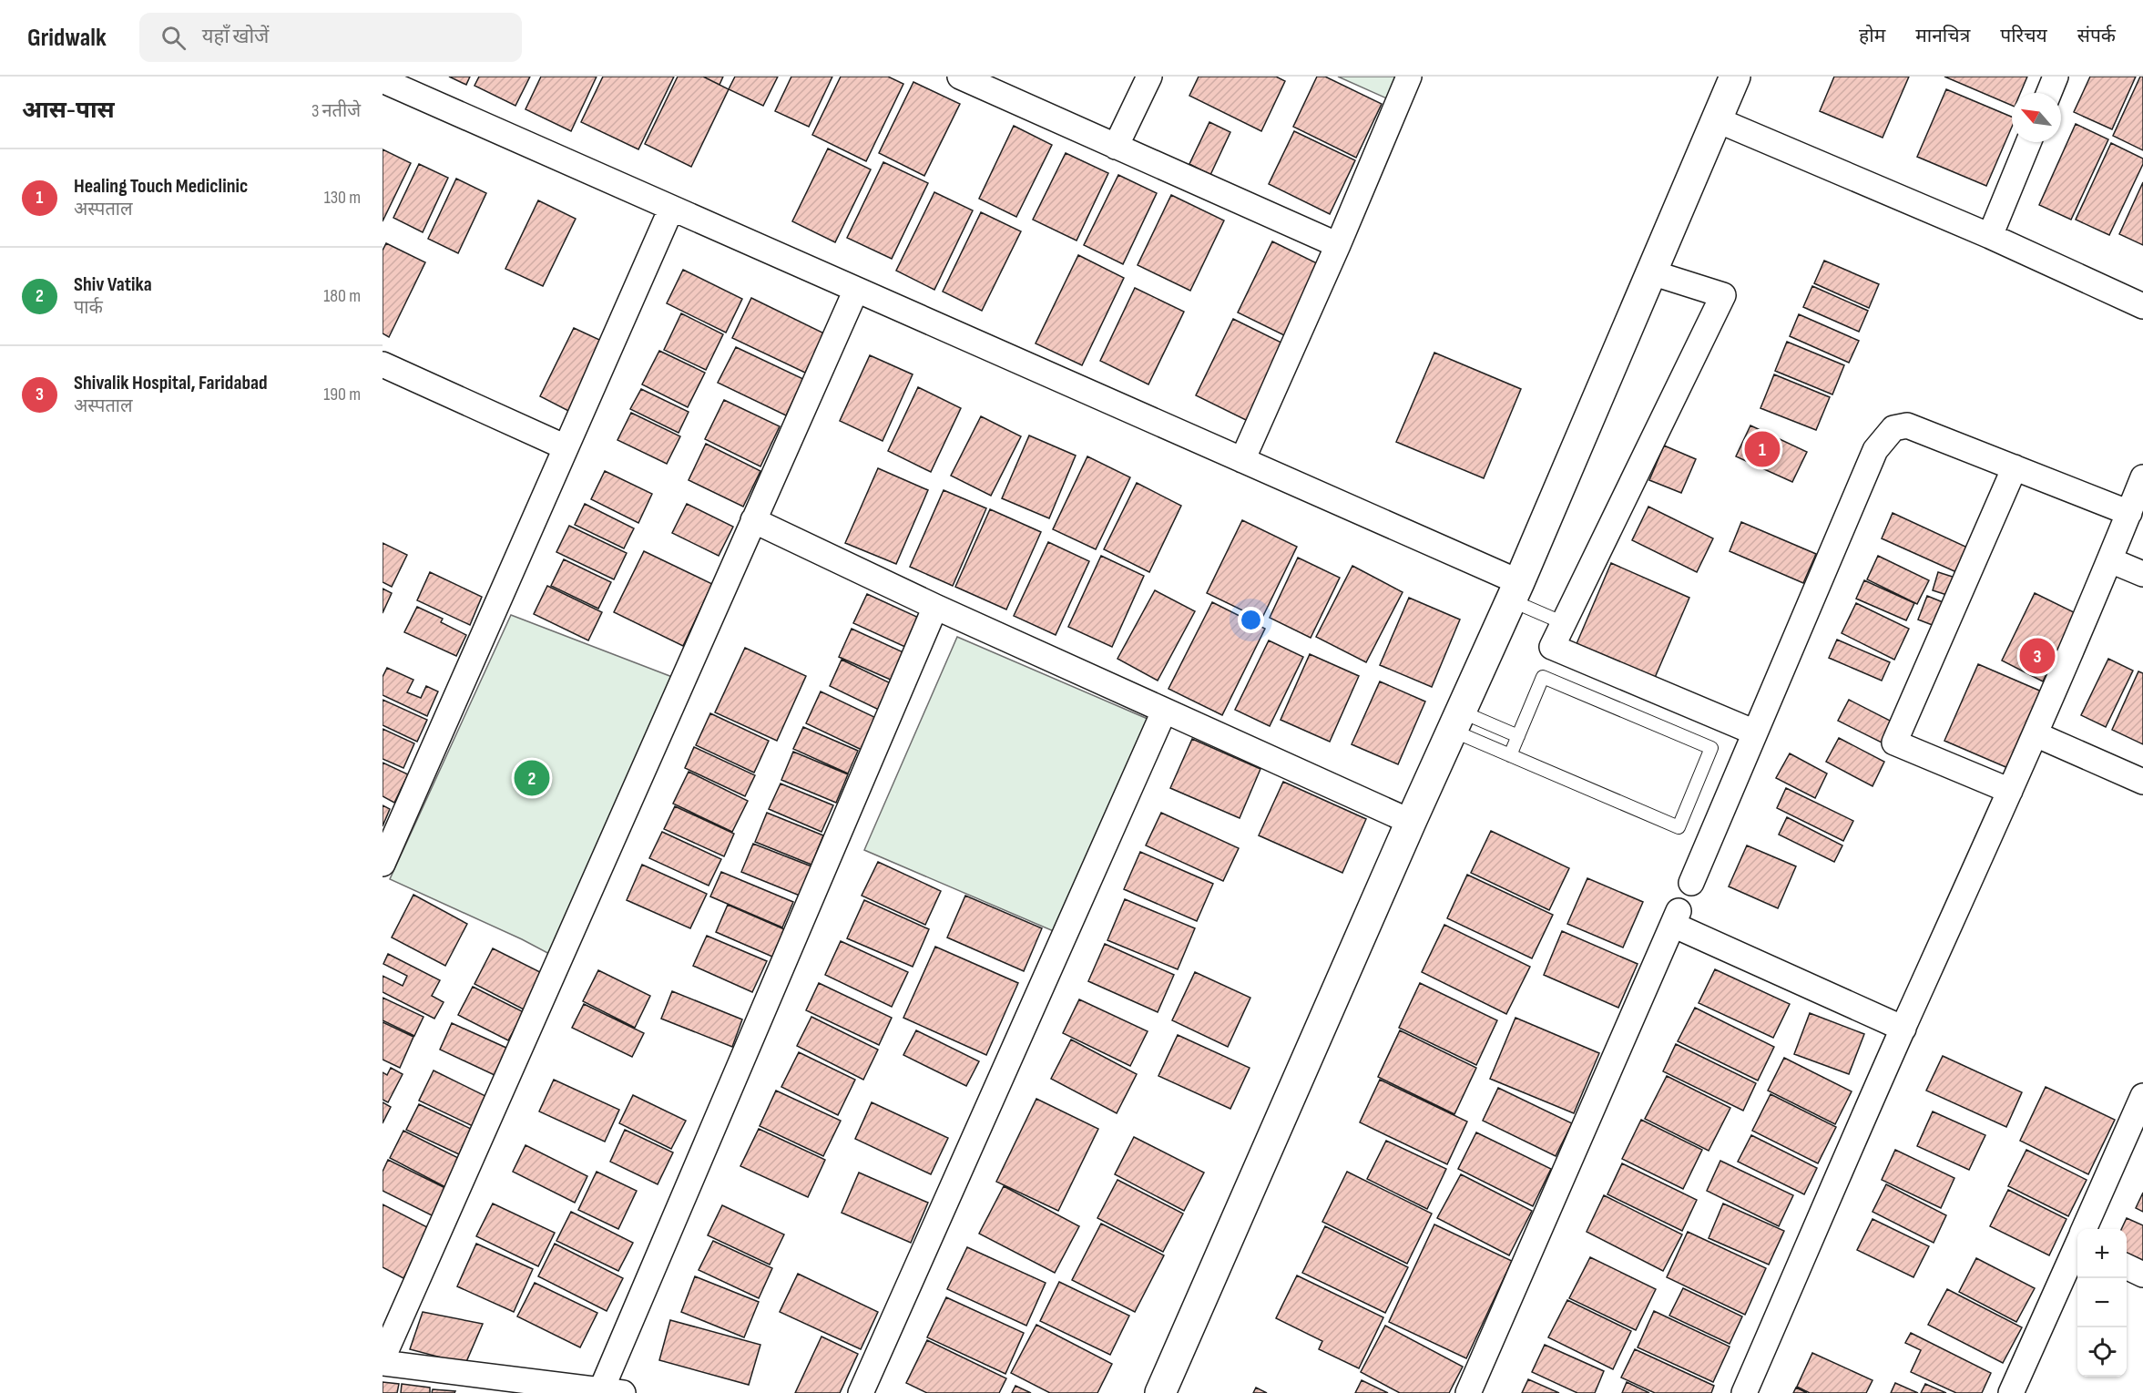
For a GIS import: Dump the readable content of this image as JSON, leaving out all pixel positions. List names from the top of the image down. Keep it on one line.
{"north":"top left","page":{"header":"Gridwalk","search":"यहाँ खोजें","nav":["होम","मानचित्र","परिचय","संपर्क"],"heading":["आस-पास","3 नतीजे"],"list":[{"mark":"1","name":"Healing Touch Mediclinic","note":"अस्पताल","value":"130 m"},{"mark":"2","name":"Shiv Vatika","note":"पार्क","value":"180 m"},{"mark":"3","name":"Shivalik Hospital, Faridabad","note":"अस्पताल","value":"190 m"}],"pins":["1","3","2"],"map_buttons":["+","−"]}}
